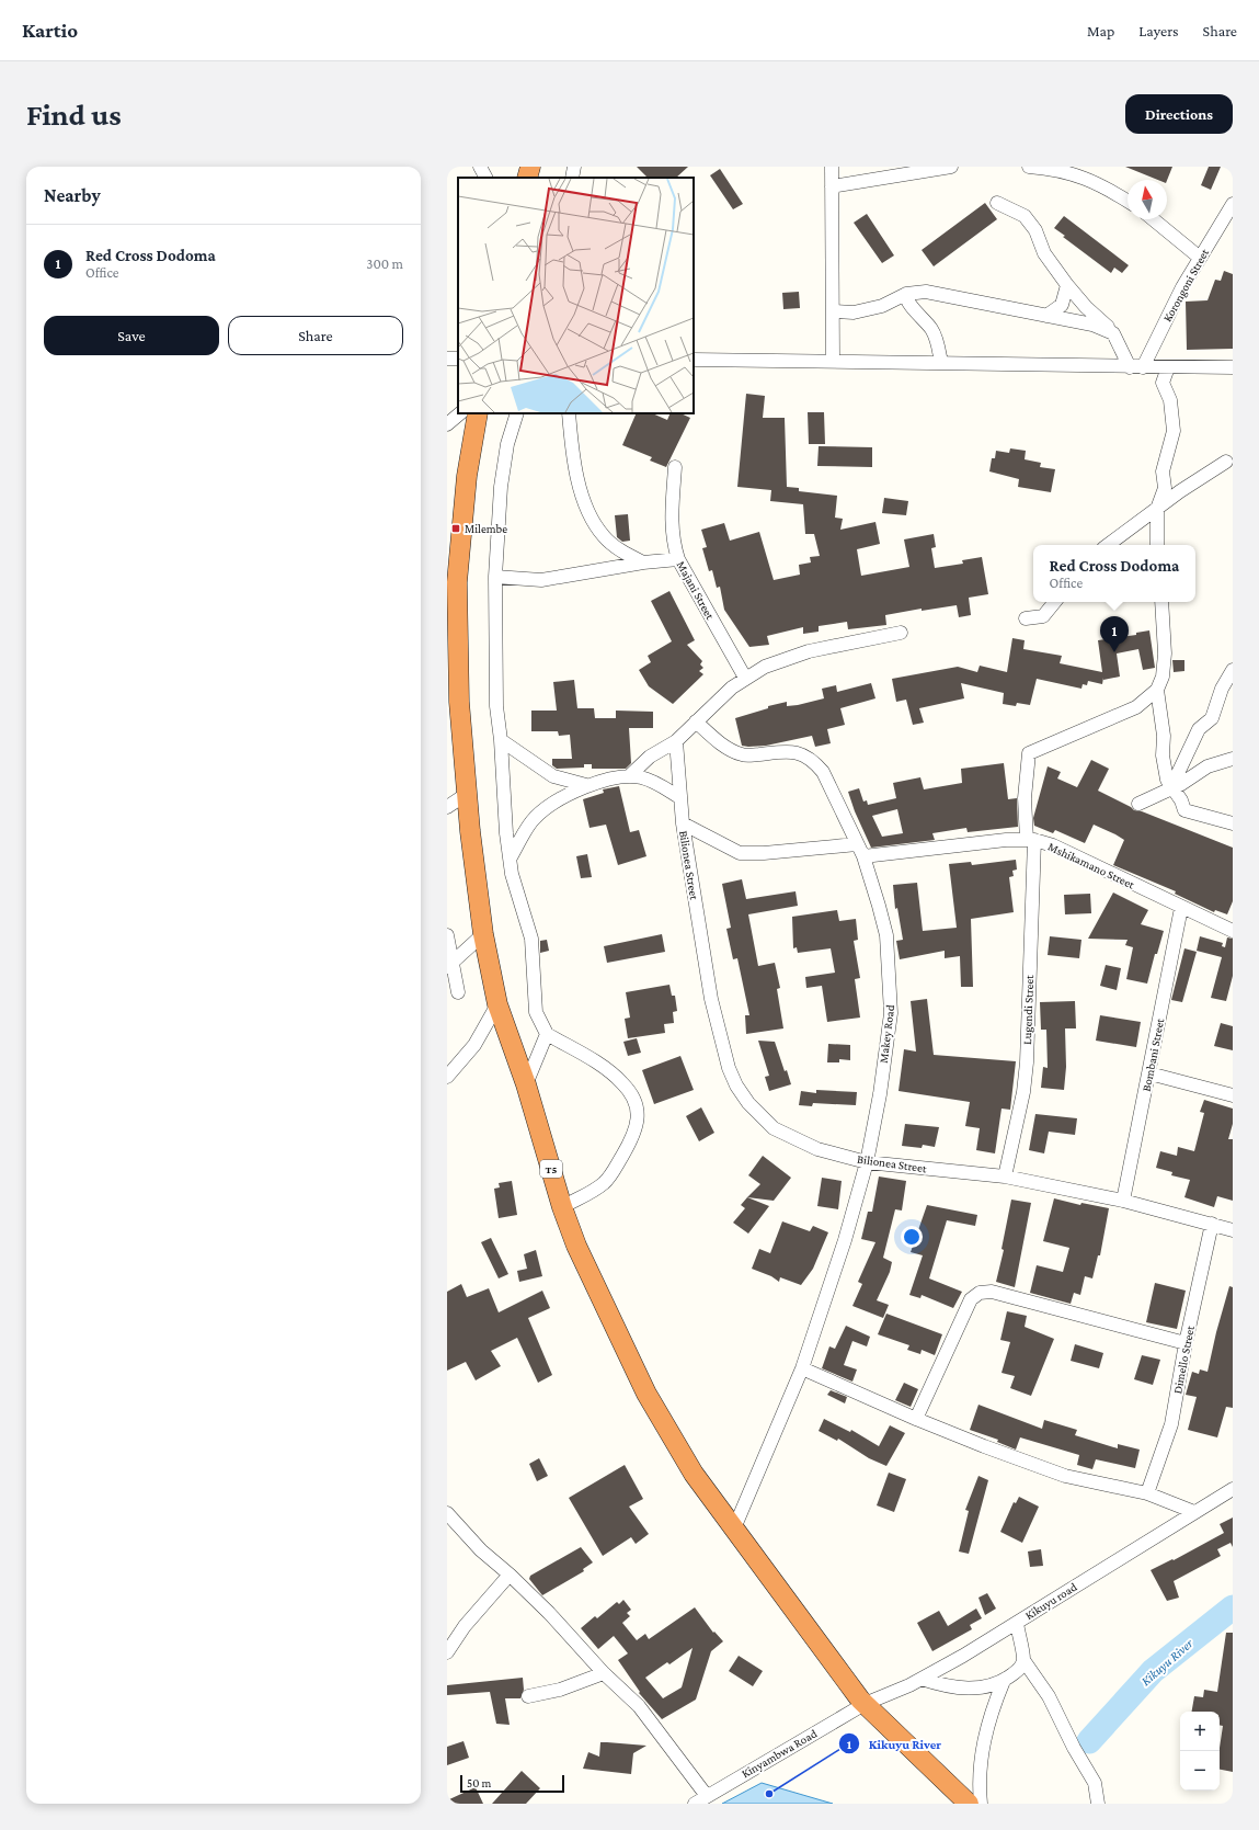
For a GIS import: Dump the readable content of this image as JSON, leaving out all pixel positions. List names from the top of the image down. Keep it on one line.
{"streets":{"highway":["T5"],"street":["Korongoni Street","Majani Street","Bilionea Street","Mshikamano Street","Lugendi Street","Makey Road","Bombani Street","Dimello Street","Kikuyu road","Kinyambwa Road"]},"crossings":[["Bilionea Street","Lugendi Street"],["Bilionea Street","Makey Road"],["Bilionea Street","Bombani Street"],["Bilionea Street","Dimello Street"],["Mshikamano Street","Lugendi Street"],["Mshikamano Street","Makey Road"],["Mshikamano Street","Bombani Street"],["Makey Road","T5"],["T5","Kikuyu road"],["T5","Kinyambwa Road"],["Kikuyu road","Kinyambwa Road"]],"water":["Kikuyu River"],"places":{"transit":["Milembe"],"other":["Kikuyu River"]},"scale_bar":"50 m","north":"top","page":{"header":"Kartio","nav":["Map","Layers","Share"],"buttons":["Directions",["Save","Share"]],"title":"Find us","heading":"Nearby","list":[{"mark":"1","name":"Red Cross Dodoma","note":"Office","value":"300 m"}],"popup":["Red Cross Dodoma","Office"],"pins":"1","map_buttons":["+","−"],"scale":"50 m"}}
